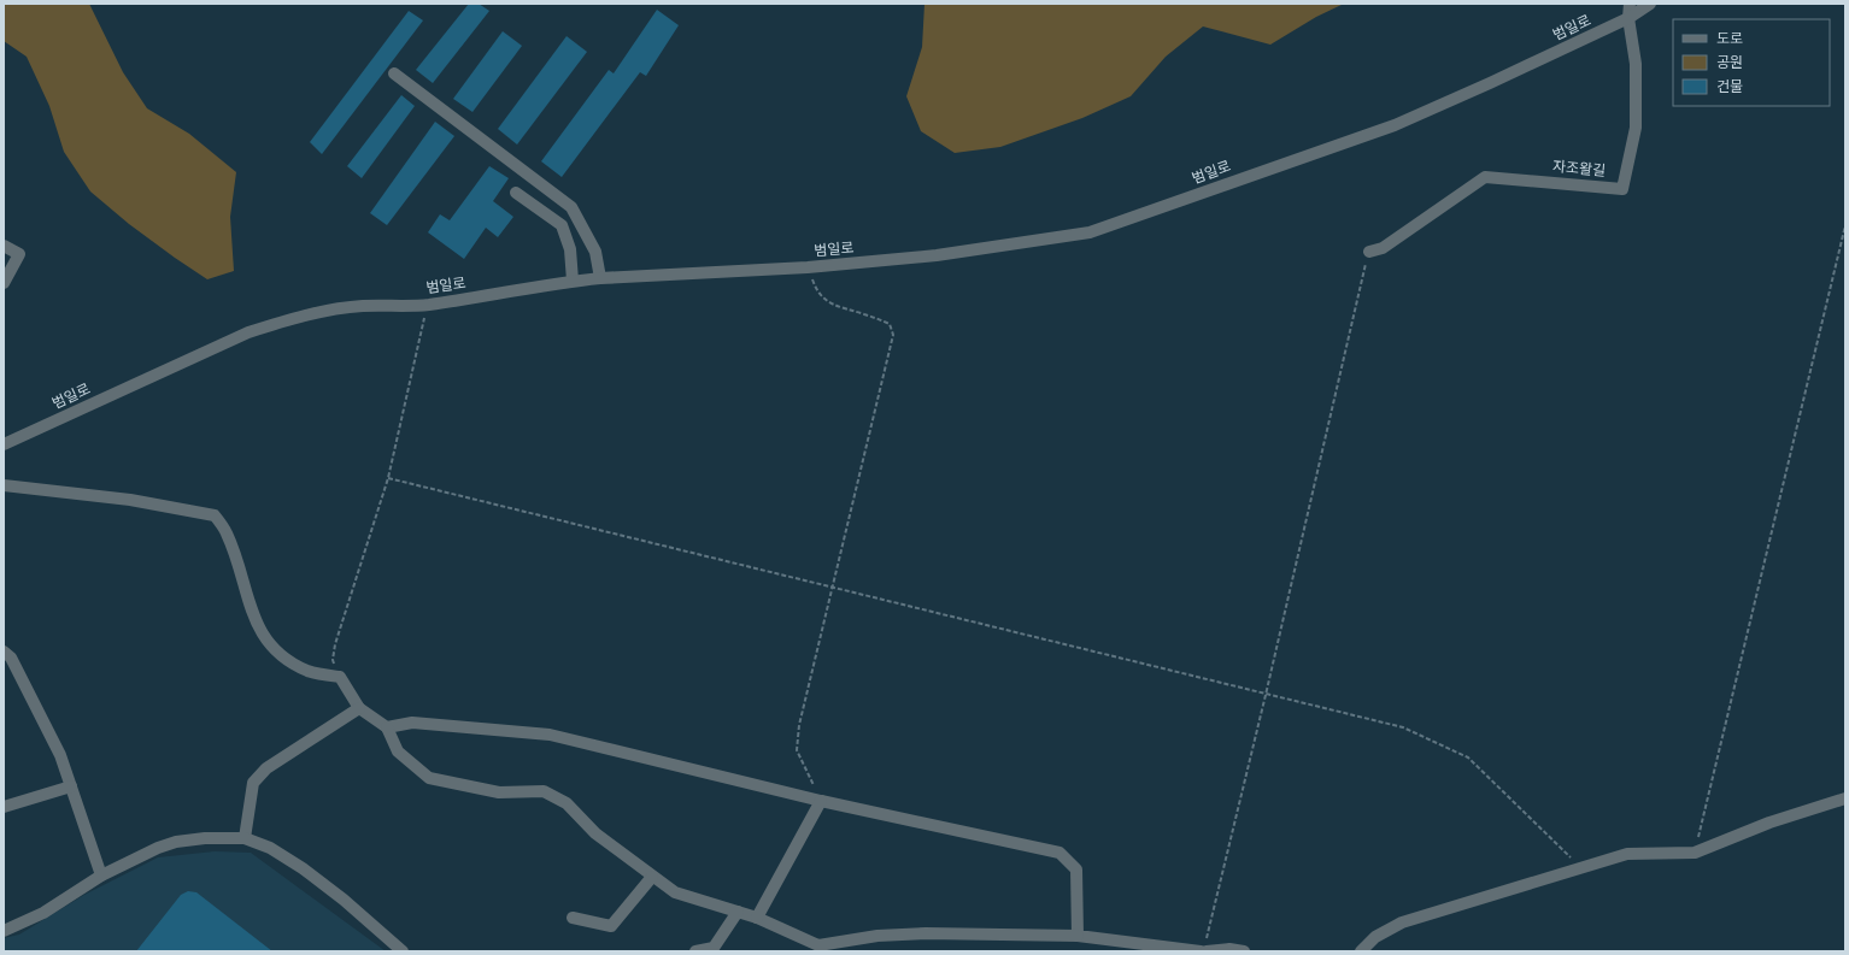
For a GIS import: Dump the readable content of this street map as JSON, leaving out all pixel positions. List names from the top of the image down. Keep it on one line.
{"streets":{"street":["범일로","자조왈길"]},"crossings":[["범일로","자조왈길"]],"legend":["도로","공원","건물"]}
